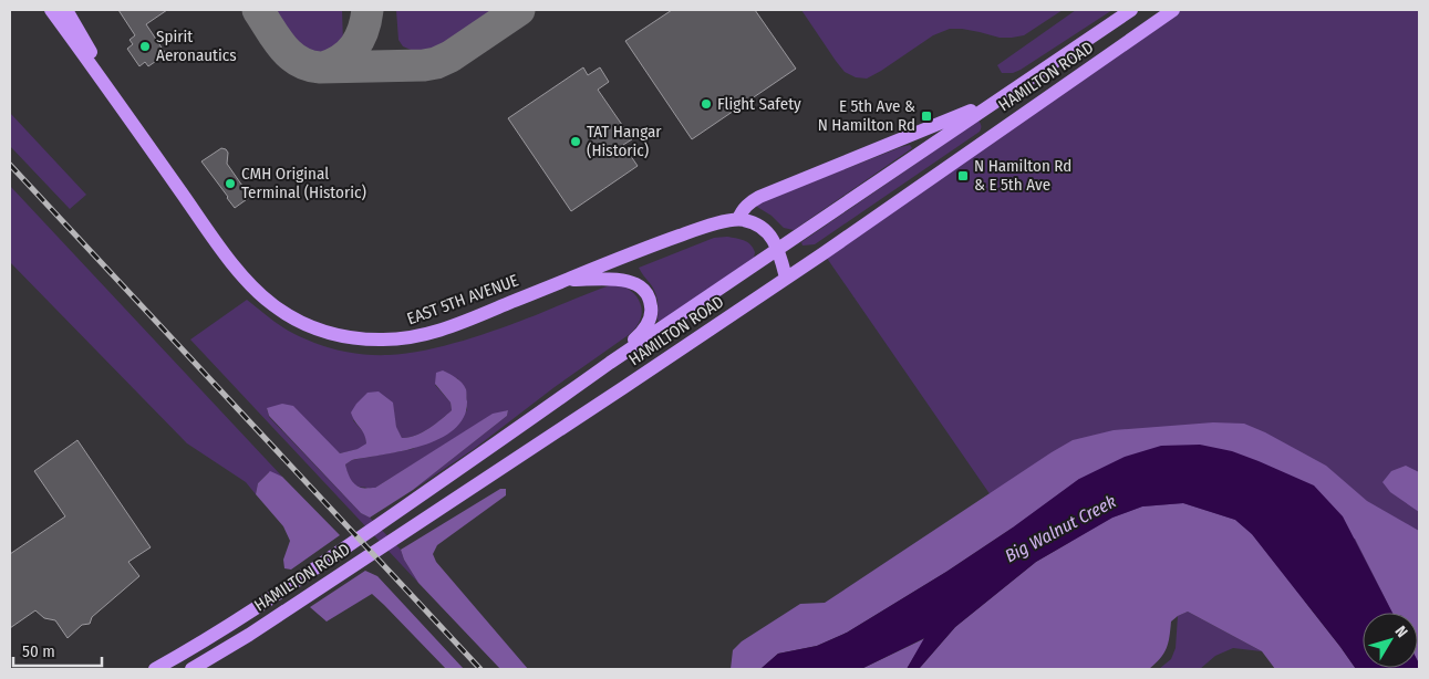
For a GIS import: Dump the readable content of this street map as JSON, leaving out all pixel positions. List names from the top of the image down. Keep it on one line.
{"streets":{"main road":["HAMILTON ROAD","EAST 5TH AVENUE"]},"water":["Big Walnut Creek"],"places":{"other":["Spirit Aeronautics","Flight Safety","TAT Hangar (Historic)","CMH Original Terminal (Historic)"],"transit":["E 5th Ave & N Hamilton Rd","N Hamilton Rd & E 5th Ave"]},"scale_bar":"50 m","north":"top right"}
